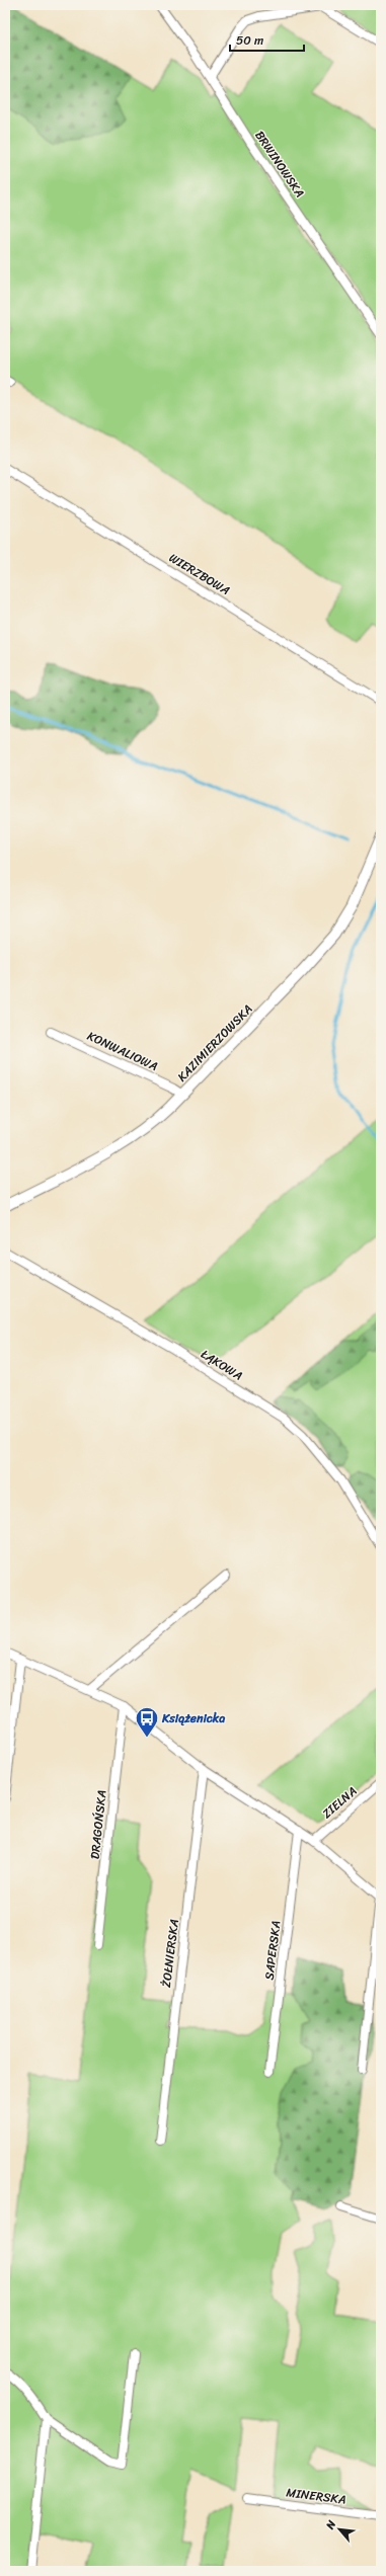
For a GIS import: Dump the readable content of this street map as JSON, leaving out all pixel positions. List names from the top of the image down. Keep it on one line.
{"streets":{"street":["BRWINOWSKA","WIERZBOWA","KAZIMIERZOWSKA","KONWALIOWA","ŁĄKOWA","ZIELNA","DRAGOŃSKA","SAPERSKA","ŻOŁNIERSKA","MINERSKA"]},"crossings":[["KAZIMIERZOWSKA","KONWALIOWA"]],"places":{"bus stop":["Książenicka"]},"scale_bar":"50 m","north":"top left"}
